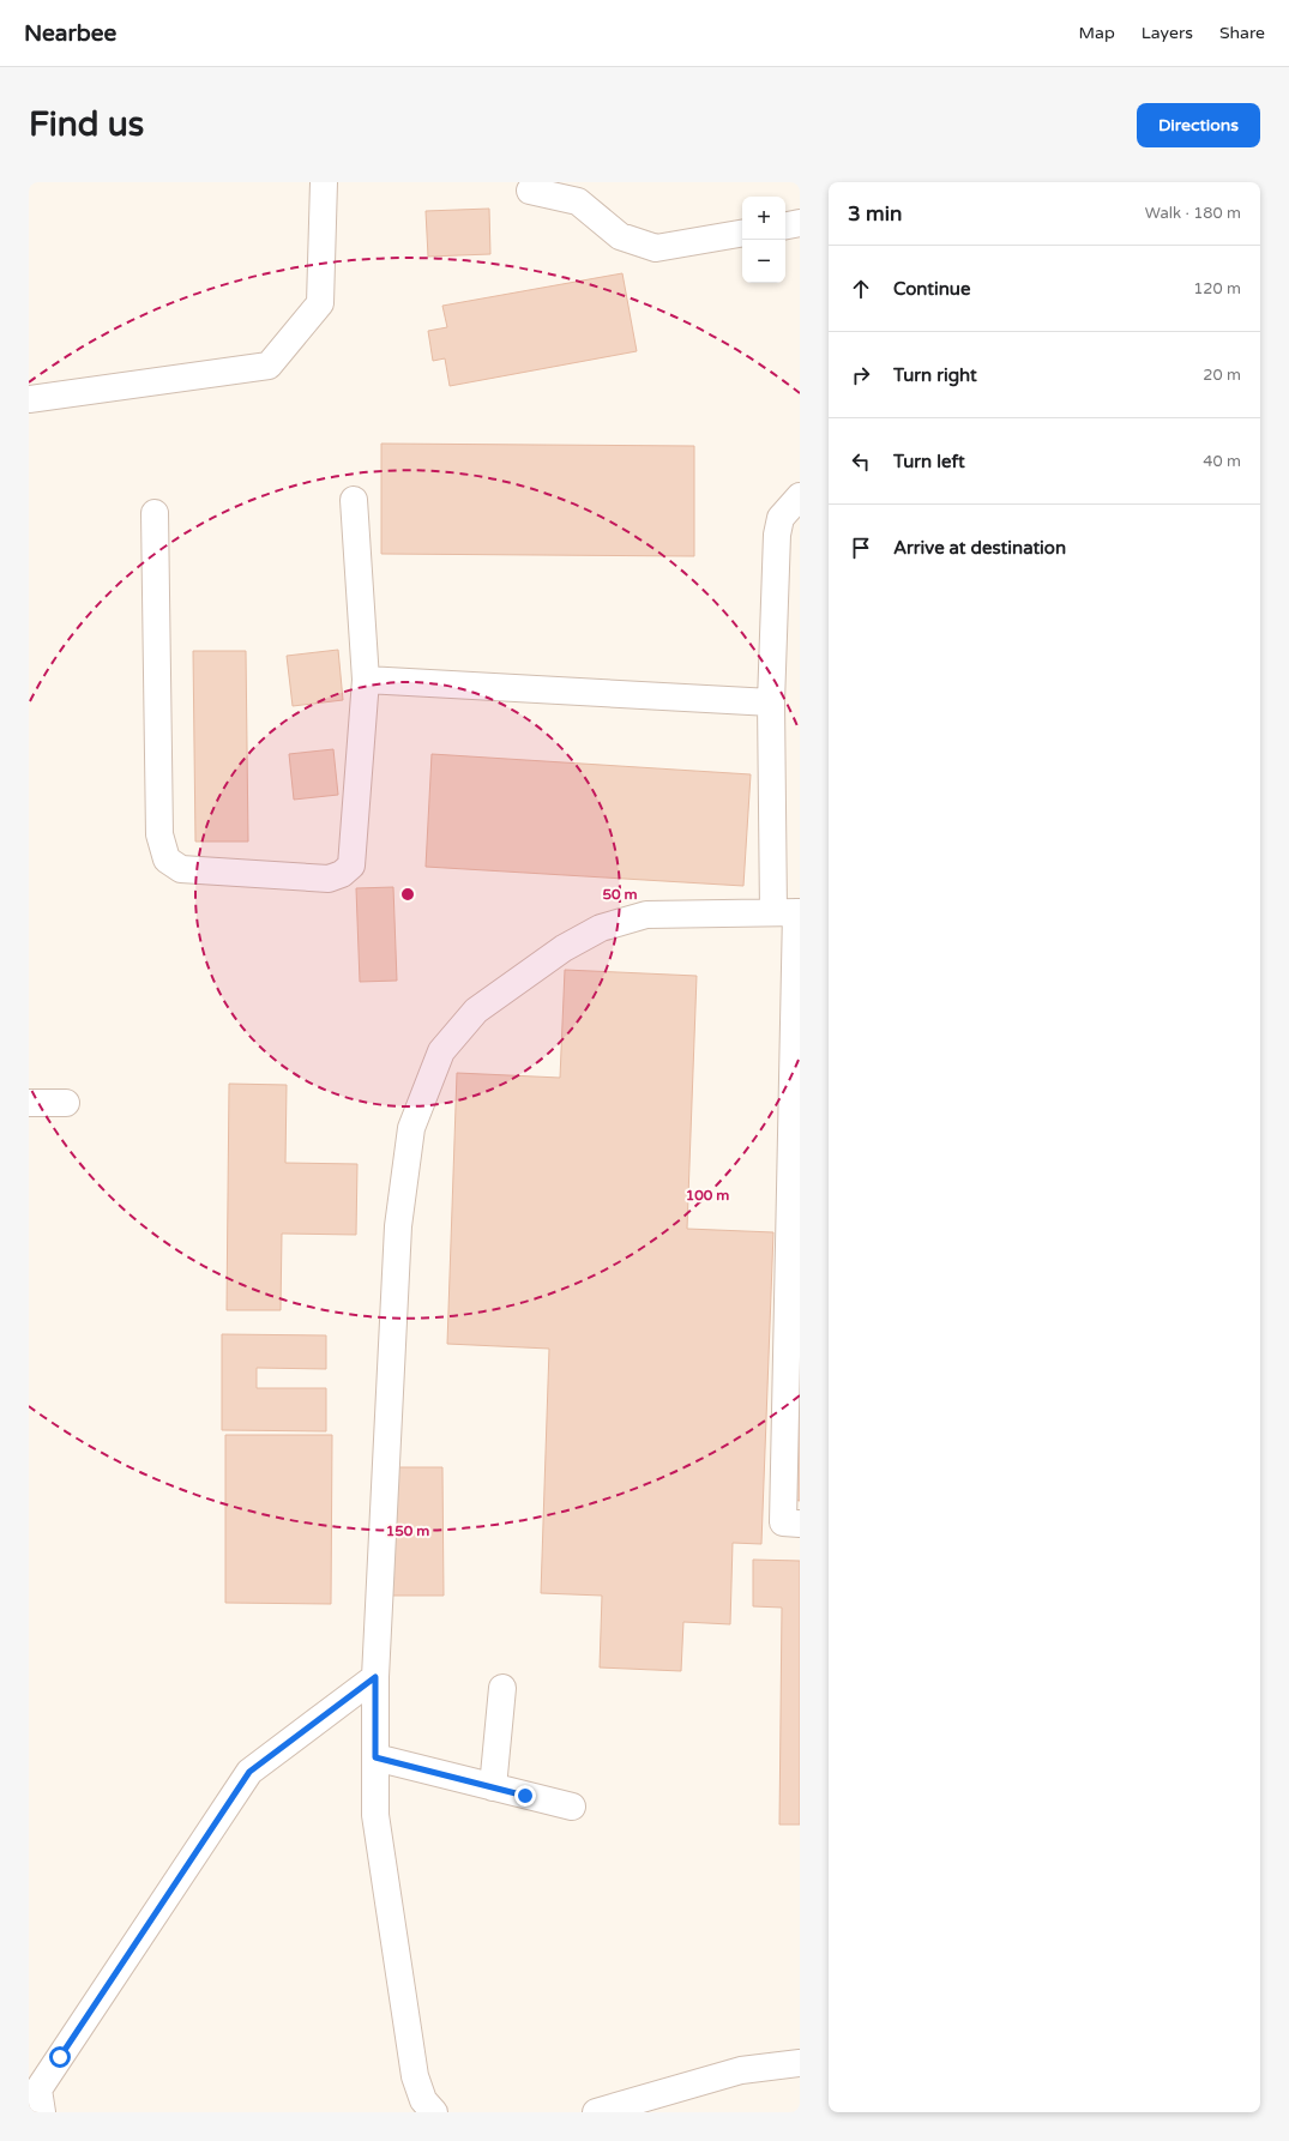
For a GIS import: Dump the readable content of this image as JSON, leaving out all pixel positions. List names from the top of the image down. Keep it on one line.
{"page":{"header":"Nearbee","nav":["Map","Layers","Share"],"buttons":"Directions","title":"Find us","heading":["3 min","Walk · 180 m"],"map_buttons":["+","−"],"list":[["Continue","120 m"],["Turn right","20 m"],["Turn left","40 m"],"Arrive at destination"]},"rings":["50 m","100 m","150 m"]}
